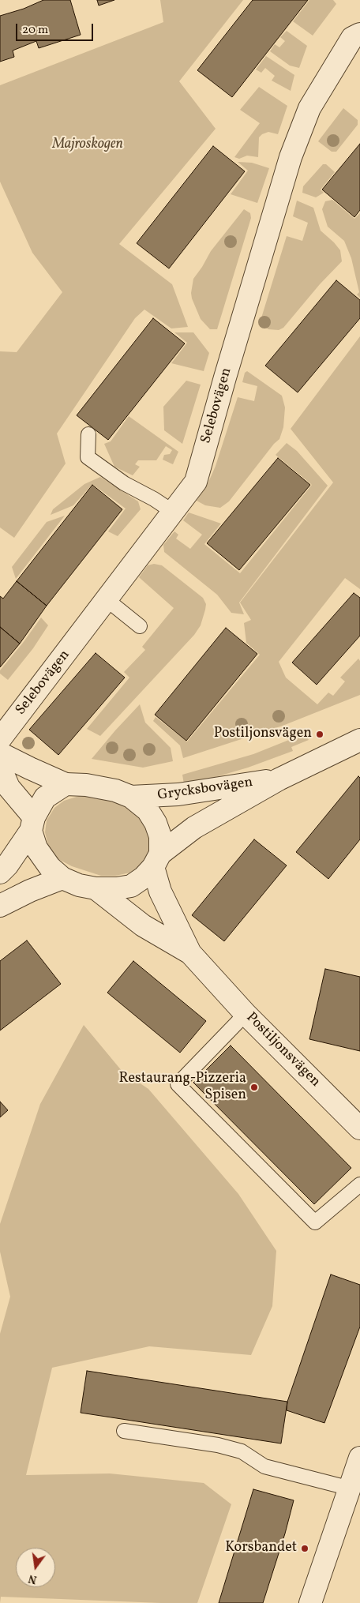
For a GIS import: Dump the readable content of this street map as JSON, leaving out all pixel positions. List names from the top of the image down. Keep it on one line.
{"streets":{"street":["Selebovägen","Grycksbovägen","Postiljonsvägen"]},"crossings":[["Grycksbovägen","Postiljonsvägen"]],"parks":["Majroskogen"],"places":["Postiljonsvägen","Restaurang-Pizzeria Spisen","Korsbandet"],"scale_bar":"20 m","north":"bottom"}
